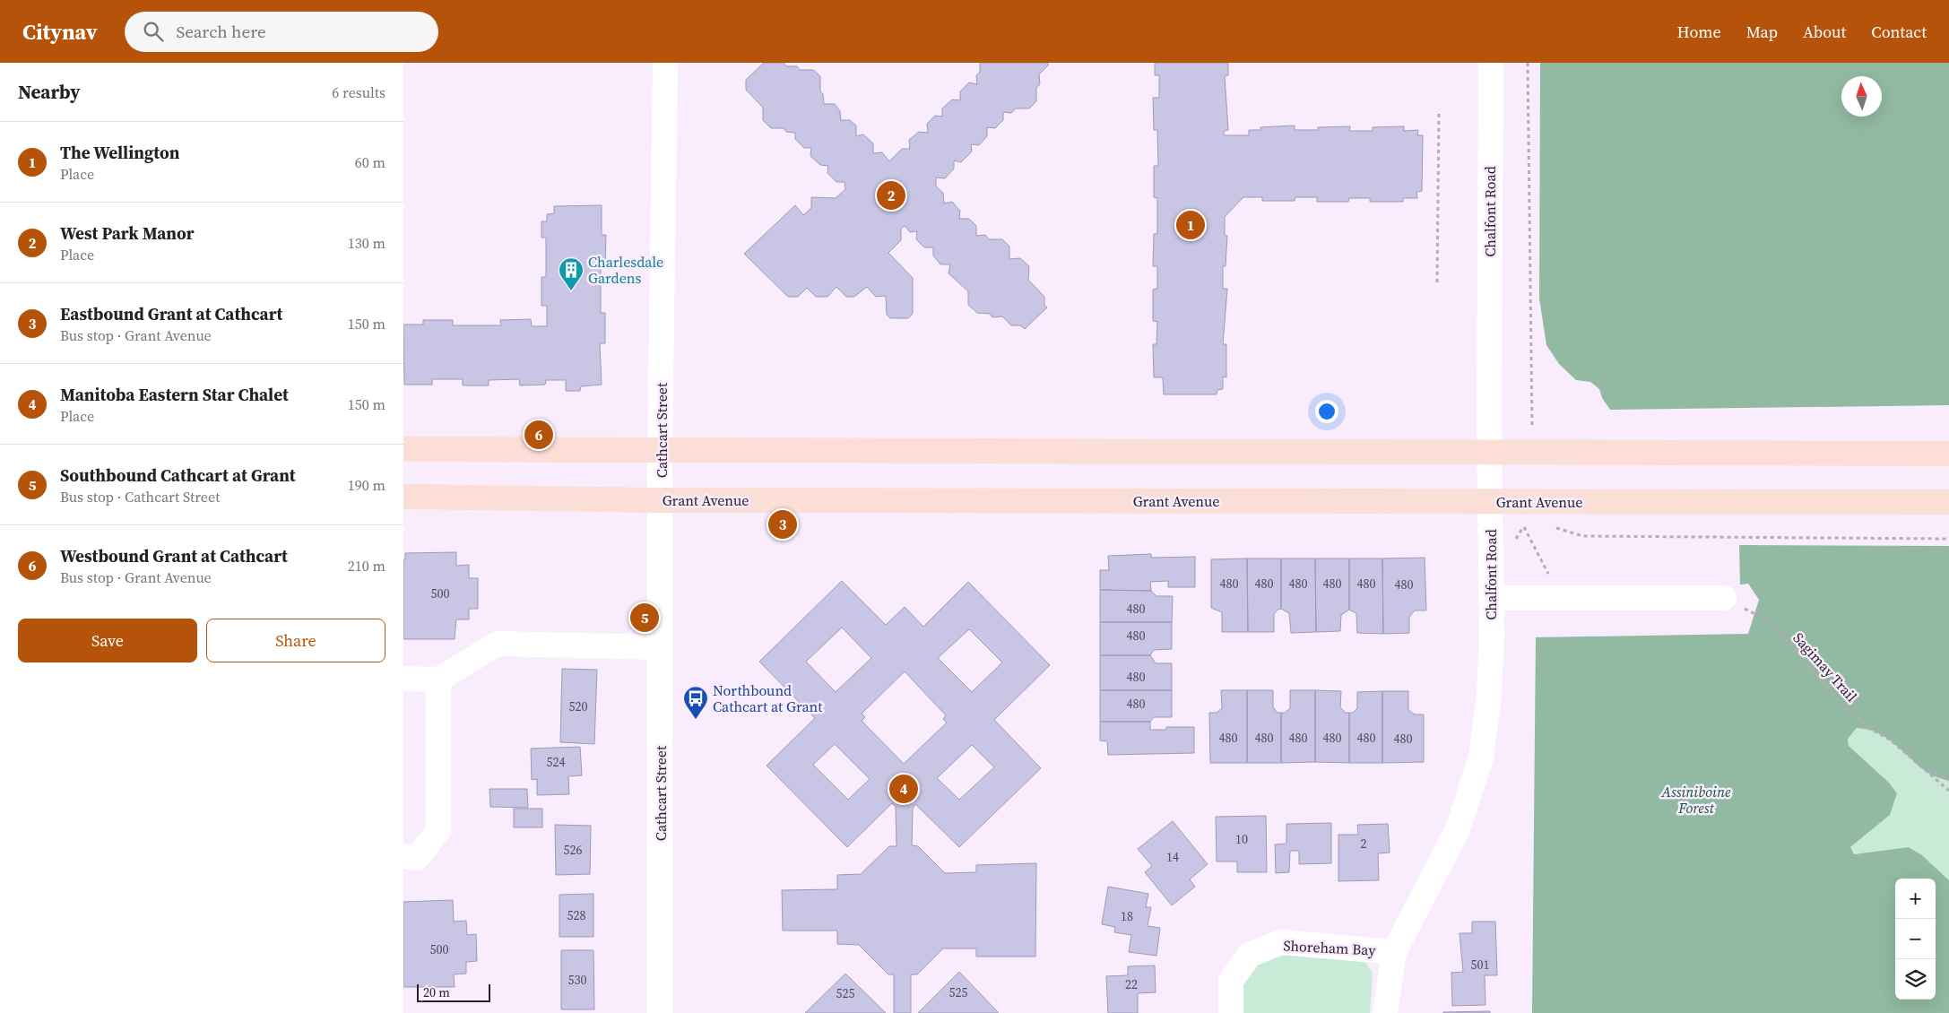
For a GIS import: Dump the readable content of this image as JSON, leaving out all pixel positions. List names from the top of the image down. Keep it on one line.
{"streets":{"main road":["Grant Avenue"],"street":["Chalfont Road","Cathcart Street","Shoreham Bay"],"path":["Sagimay Trail"]},"crossings":[["Chalfont Road","Grant Avenue"],["Chalfont Road","Shoreham Bay"],["Cathcart Street","Grant Avenue"]],"parks":["Assiniboine Forest"],"places":{"building":["Charlesdale Gardens"],"bus stop":["Northbound Cathcart at Grant"]},"house_numbers":["480","480","480","480","480","480","500","480","480","480","480","520","480","480","480","480","480","480","524","10","2","526","14","528","18","500","501","530","22","525","525"],"scale_bar":"20 m","north":"top","page":{"header":"Citynav","search":"Search here","nav":["Home","Map","About","Contact"],"heading":["Nearby","6 results"],"list":[{"mark":"1","name":"The Wellington","note":"Place","value":"60 m"},{"mark":"2","name":"West Park Manor","note":"Place","value":"130 m"},{"mark":"3","name":"Eastbound Grant at Cathcart","note":"Bus stop · Grant Avenue","value":"150 m"},{"mark":"4","name":"Manitoba Eastern Star Chalet","note":"Place","value":"150 m"},{"mark":"5","name":"Southbound Cathcart at Grant","note":"Bus stop · Cathcart Street","value":"190 m"},{"mark":"6","name":"Westbound Grant at Cathcart","note":"Bus stop · Grant Avenue","value":"210 m"}],"pins":["2","1","6","3","5","4"],"buttons":["Save","Share"],"map_buttons":["+","−"],"scale":"20 m"}}
